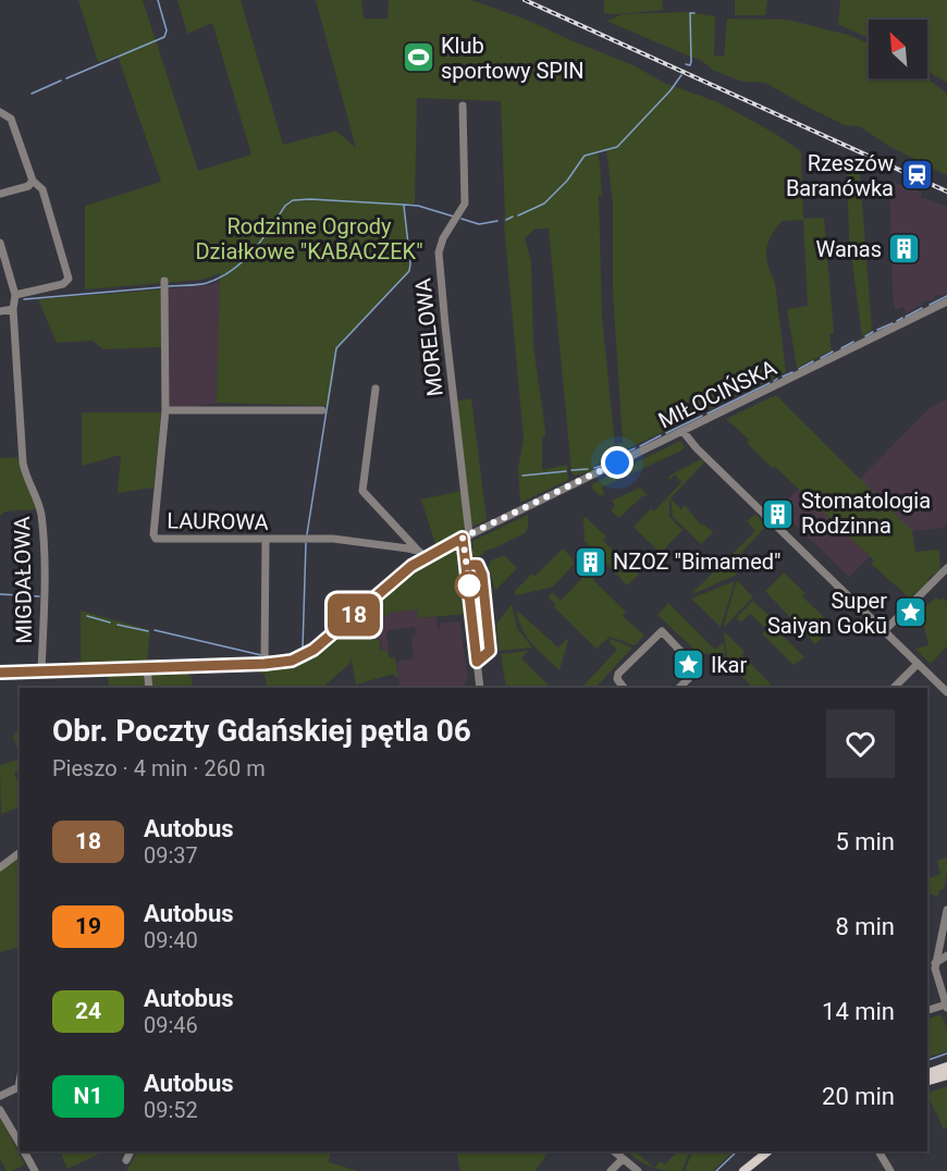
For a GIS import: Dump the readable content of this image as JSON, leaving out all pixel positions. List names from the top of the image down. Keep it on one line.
{"streets":{"street":["MORELOWA","MIŁOCIŃSKA","LAUROWA","MIGDAŁOWA"]},"crossings":[["MORELOWA","MIŁOCIŃSKA"],["MIŁOCIŃSKA","MIGDAŁOWA"]],"parks":["Rodzinne Ogrody Działkowe \"KABACZEK\""],"places":{"sports":["Klub sportowy SPIN"],"station":["Rzeszów Baranówka"],"building":["Wanas","Stomatologia Rodzinna","NZOZ \"Bimamed\""],"place":["Super Saiyan Gokū","Ikar"]},"lines":["bus line 18"],"north":"top left","page":{"on_map":"18","heading":["Obr. Poczty Gdańskiej pętla 06","Pieszo · 4 min · 260 m"],"list":[{"mark":"18","name":"Autobus","note":"09:37","value":"5 min"},{"mark":"19","name":"Autobus","note":"09:40","value":"8 min"},{"mark":"24","name":"Autobus","note":"09:46","value":"14 min"},{"mark":"N1","name":"Autobus","note":"09:52","value":"20 min"}]}}
